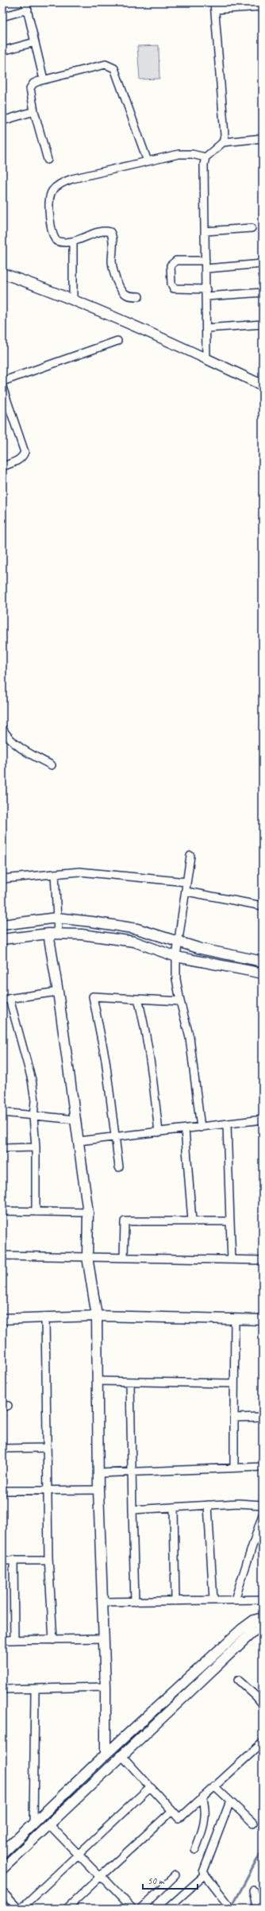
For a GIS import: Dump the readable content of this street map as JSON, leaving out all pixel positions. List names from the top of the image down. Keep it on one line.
{"scale_bar":"50 m"}
